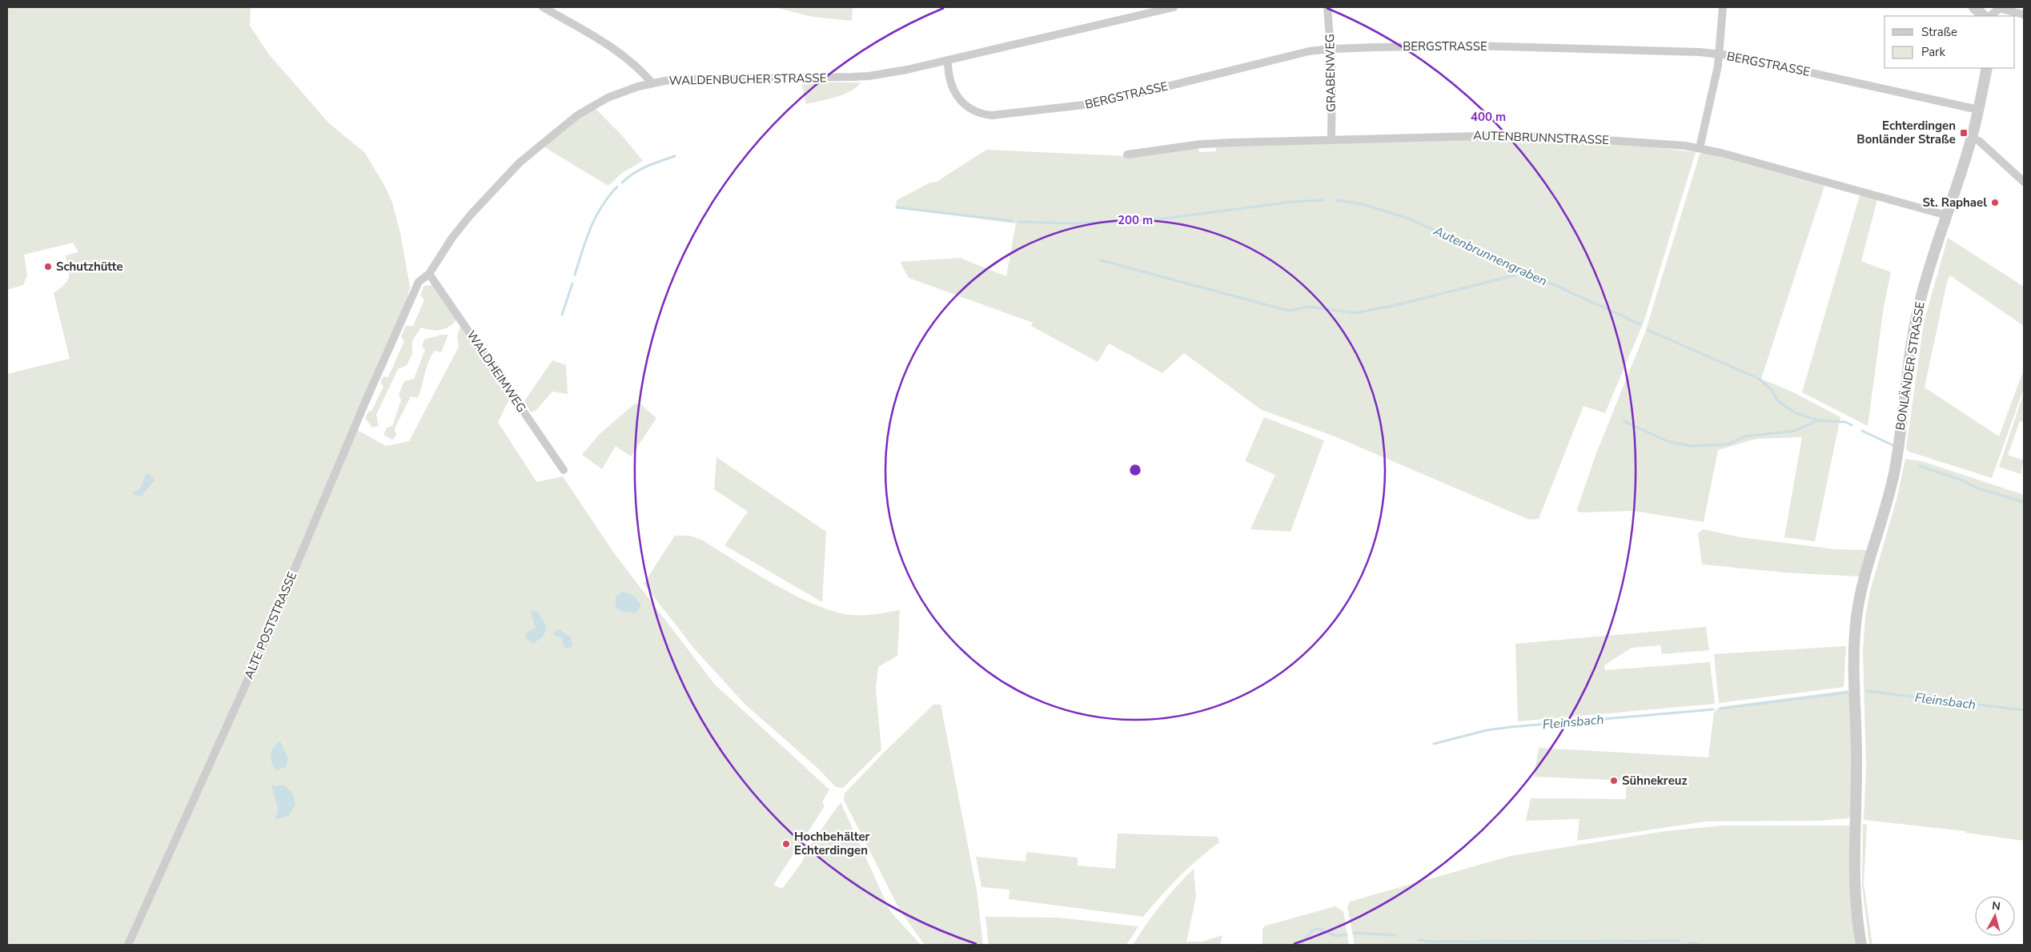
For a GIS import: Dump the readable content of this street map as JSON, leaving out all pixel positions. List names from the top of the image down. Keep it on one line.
{"streets":{"street":["BERGSTRASSE","GRABENWEG","WALDENBUCHER STRASSE","AUTENBRUNNSTRASSE","BONLÄNDER STRASSE","WALDHEIMWEG","ALTE POSTSTRASSE"]},"crossings":[["BERGSTRASSE","GRABENWEG"],["BERGSTRASSE","WALDENBUCHER STRASSE"],["BERGSTRASSE","BONLÄNDER STRASSE"],["GRABENWEG","AUTENBRUNNSTRASSE"],["WALDENBUCHER STRASSE","WALDHEIMWEG"],["WALDENBUCHER STRASSE","ALTE POSTSTRASSE"],["AUTENBRUNNSTRASSE","BONLÄNDER STRASSE"]],"water":["Autenbrunnengraben","Fleinsbach"],"places":{"transit":["Echterdingen Bonländer Straße"],"other":["St. Raphael","Schutzhütte","Sühnekreuz","Hochbehälter Echterdingen"]},"legend":["Straße","Park"],"north":"top","rings":["400 m","200 m"]}
